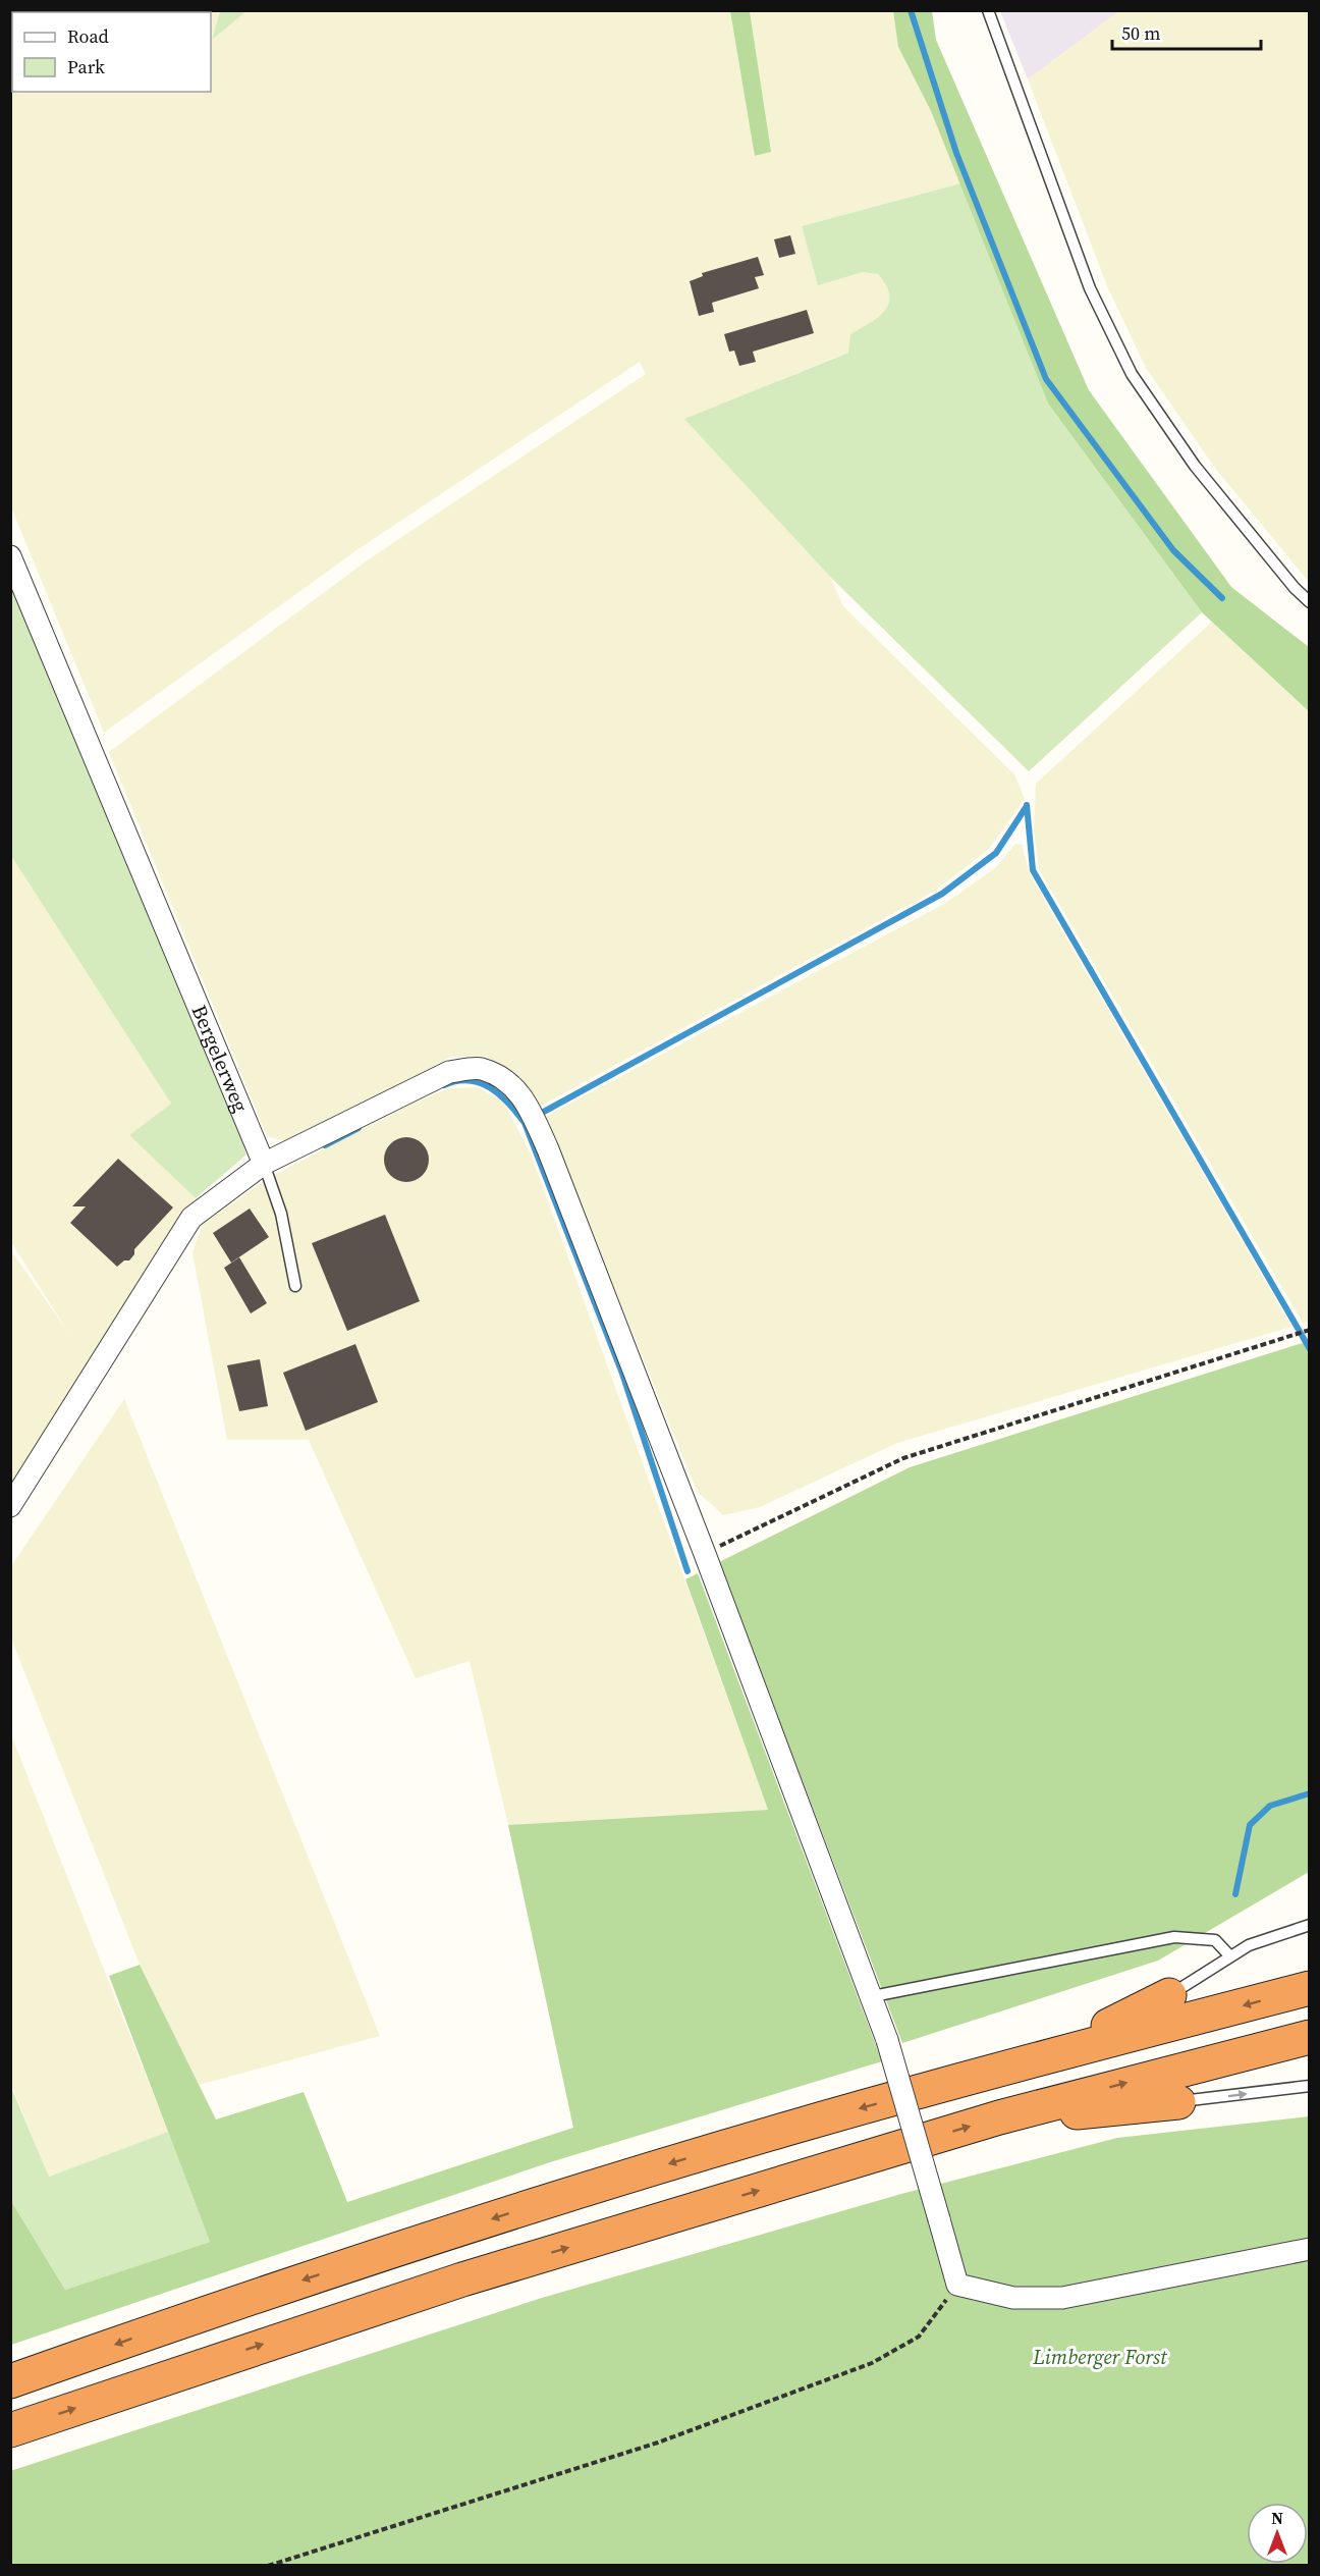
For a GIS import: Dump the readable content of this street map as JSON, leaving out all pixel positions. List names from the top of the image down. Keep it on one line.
{"streets":{"street":["Bergelerweg"]},"parks":["Limberger Forst"],"legend":["Road","Park"],"scale_bar":"50 m","north":"top"}
